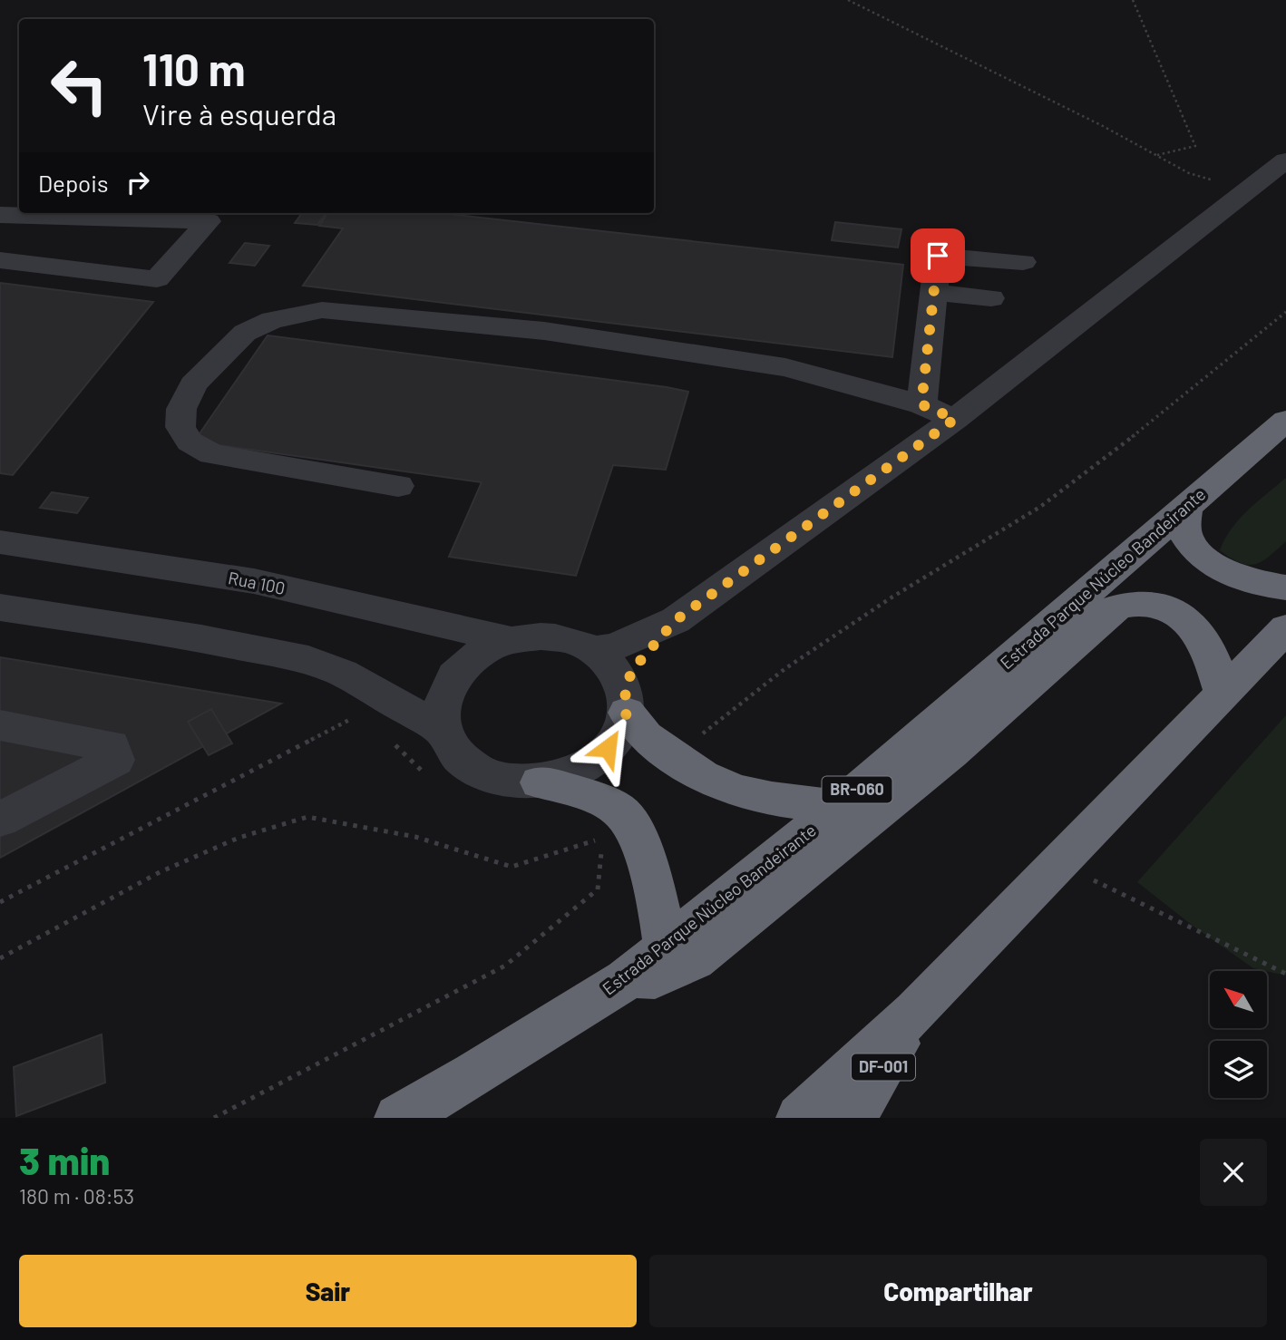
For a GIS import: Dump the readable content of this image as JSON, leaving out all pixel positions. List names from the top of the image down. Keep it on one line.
{"streets":{"highway":["Estrada Parque Núcleo Bandeirante","BR-060","DF-001"],"street":["Rua 100"]},"north":"top left","page":{"turn":["110 m","Vire à esquerda"],"then":"Depois","heading":["3 min","180 m · 08:53"],"buttons":["Sair","Compartilhar"]}}
